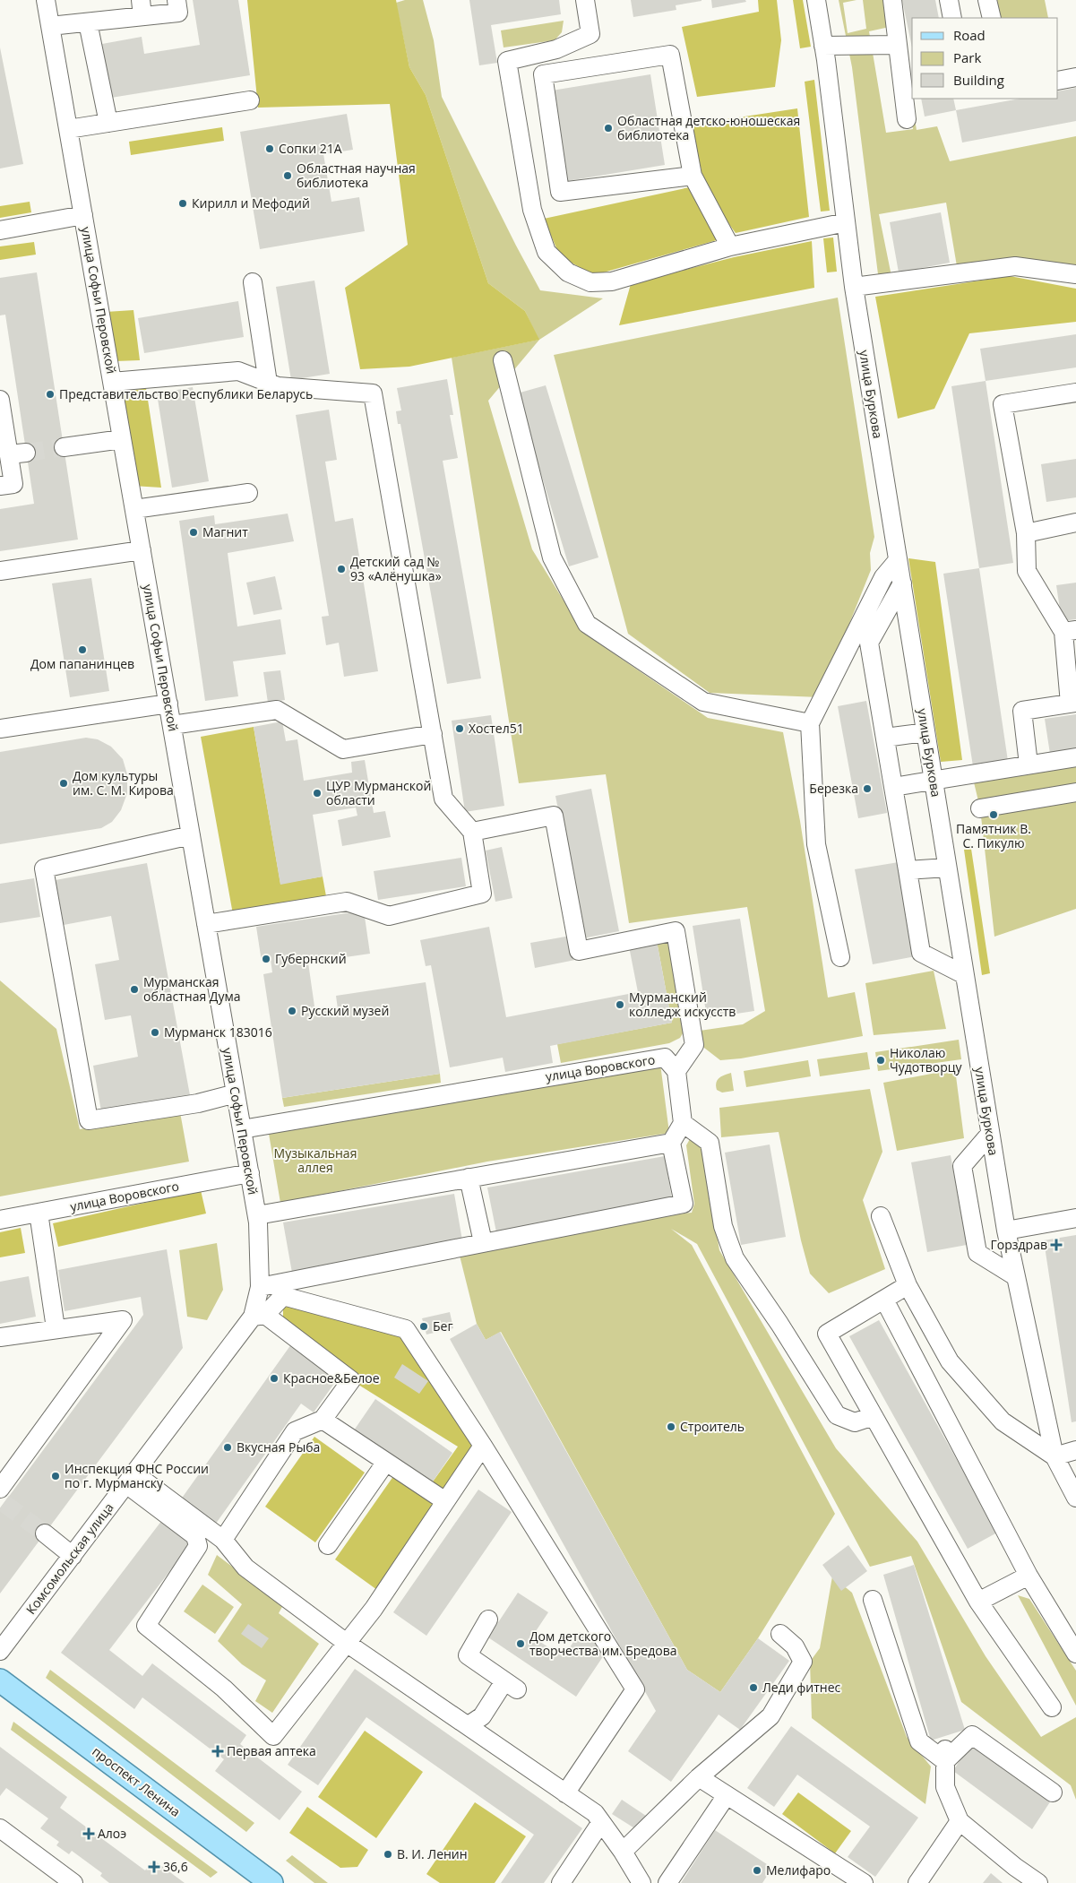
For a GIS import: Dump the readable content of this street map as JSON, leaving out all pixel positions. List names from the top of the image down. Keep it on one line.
{"streets":{"main road":["проспект Ленина"],"street":["улица Софьи Перовской","улица Буркова","улица Воровского","Комсомольская улица"]},"crossings":[["улица Софьи Перовской","улица Воровского"],["улица Софьи Перовской","Комсомольская улица"]],"parks":["Музыкальная аллея"],"places":{"other":["Областная детско-юношеская библиотека","Сопки 21А","Областная научная библиотека","Кирилл и Мефодий","Представительство Республики Беларусь","Магнит","Детский сад № 93 «Алёнушка»","Дом папанинцев","Хостел51","Дом культуры им. С. М. Кирова","Березка","ЦУР Мурманской области","Памятник В. С. Пикулю","Губернский","Мурманская областная Дума","Мурманский колледж искусств","Русский музей","Мурманск 183016","Николаю Чудотворцу","Бег","Красное&Белое","Строитель","Вкусная Рыба","Инспекция ФНС России по г. Мурманску","Дом детского творчества им. Бредова","Леди фитнес","В. И. Ленин","Мелифаро"],"health":["Горздрав","Первая аптека","Алоэ","36,6"]},"legend":["Road","Park","Building"]}
